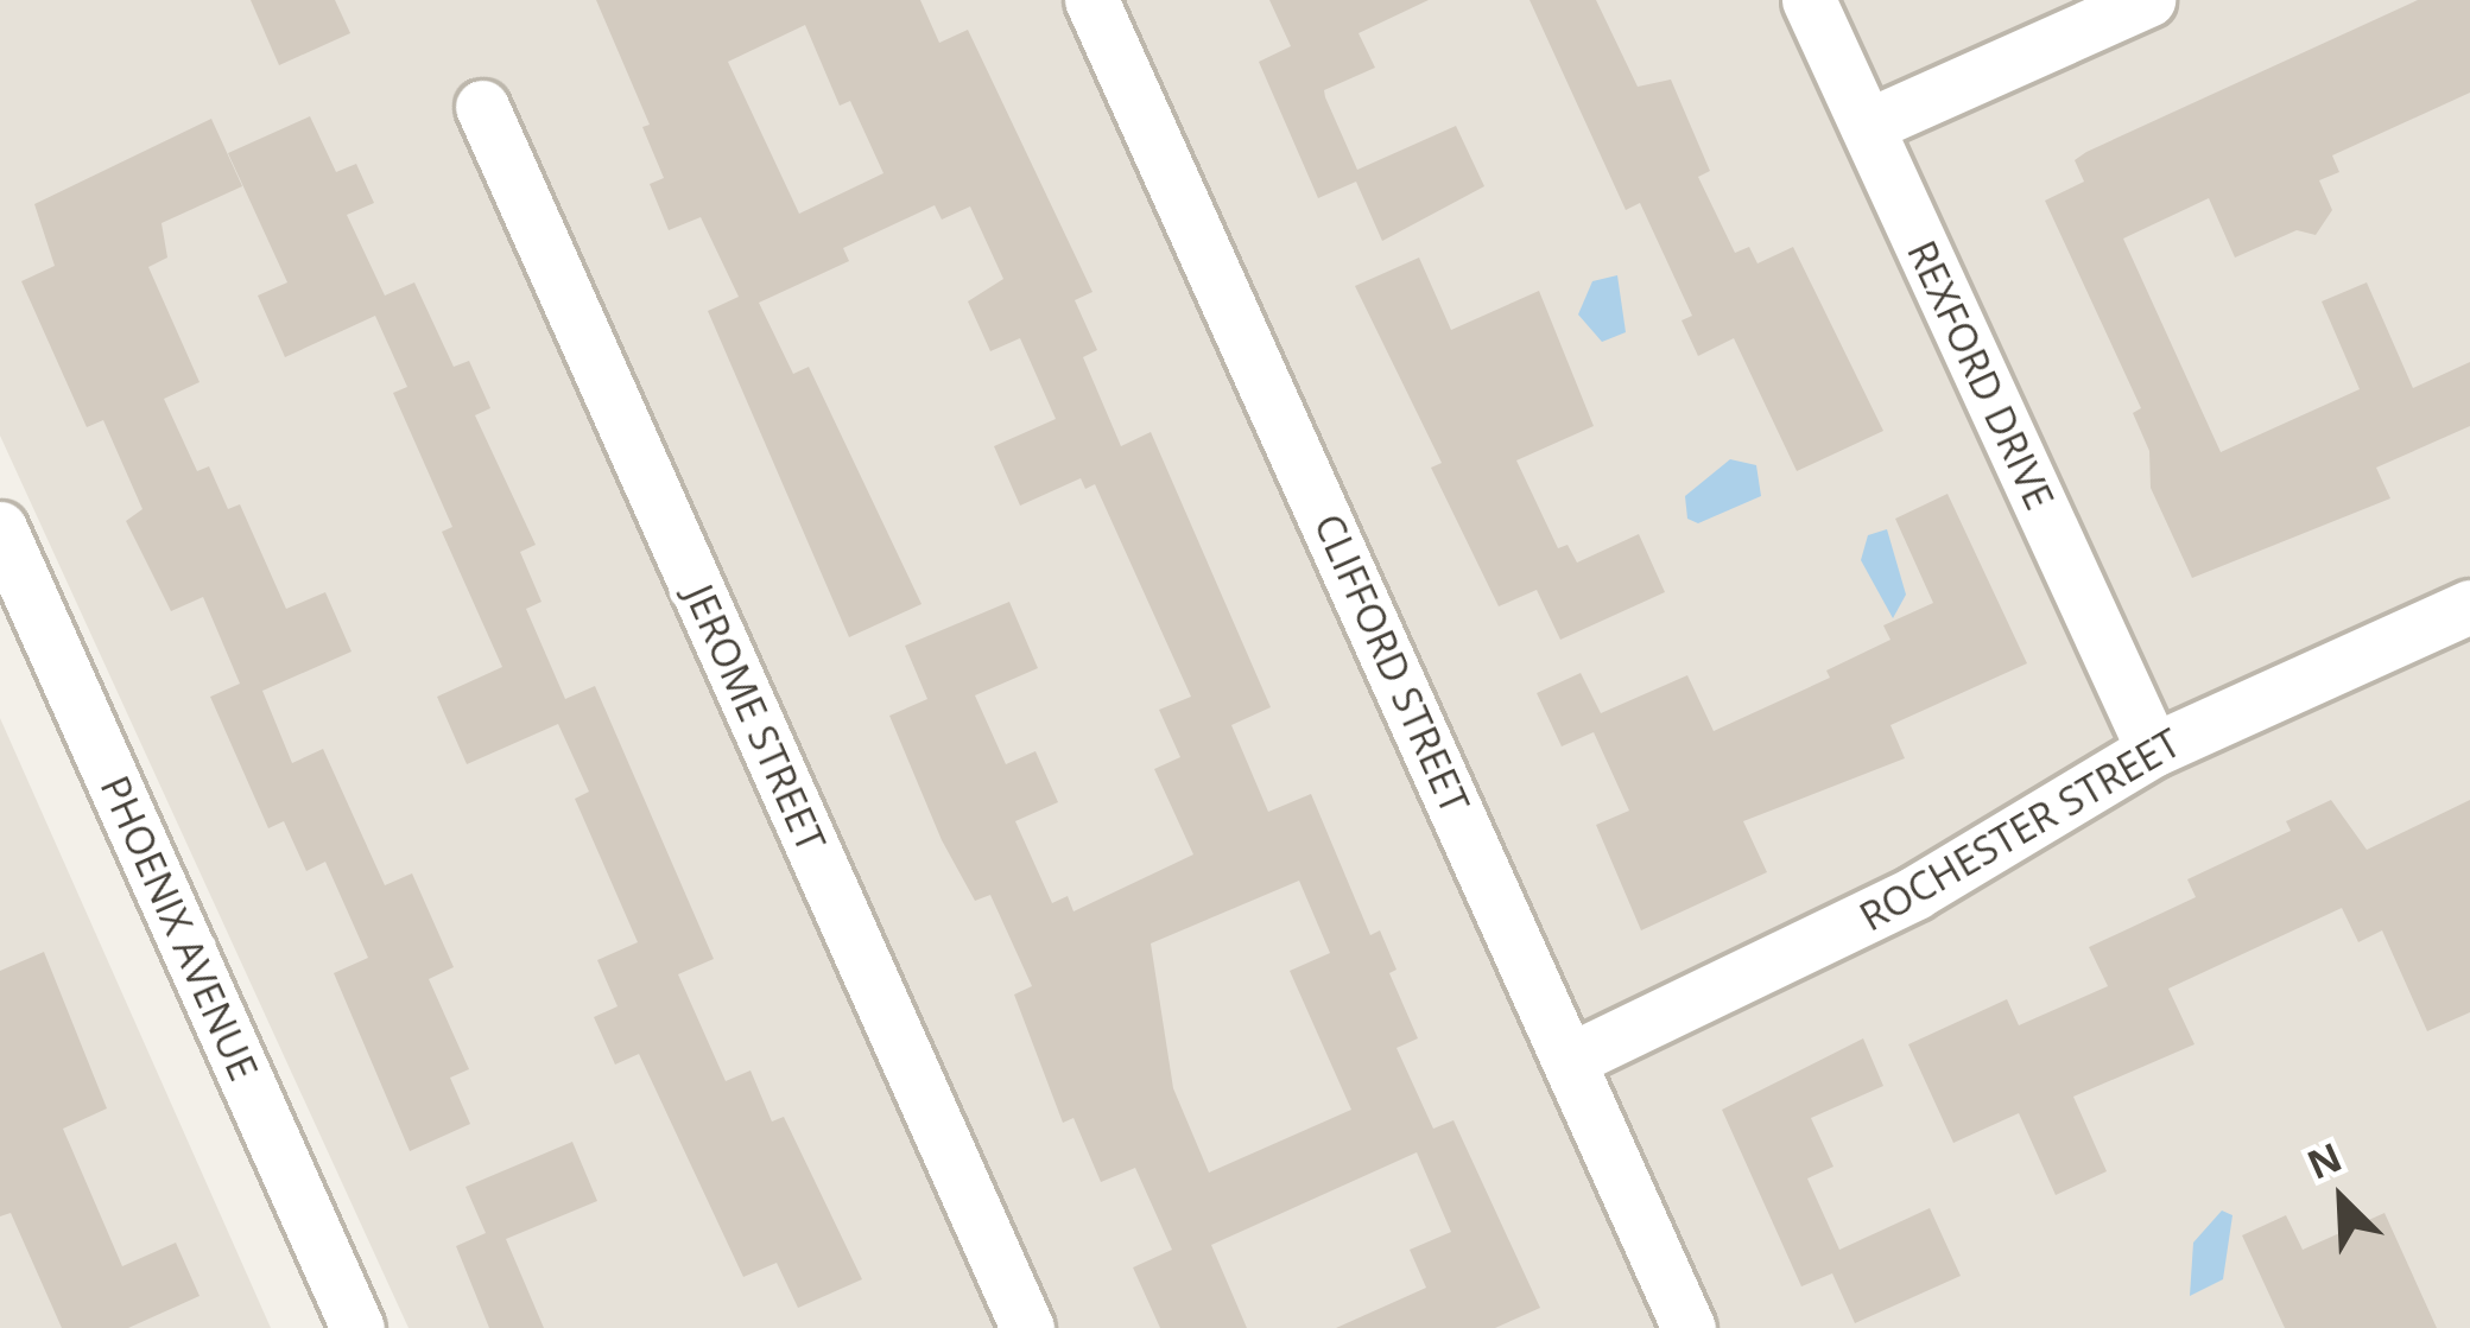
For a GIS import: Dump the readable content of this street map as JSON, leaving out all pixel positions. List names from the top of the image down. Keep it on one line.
{"streets":{"street":["REXFORD DRIVE","CLIFFORD STREET","JEROME STREET","ROCHESTER STREET","PHOENIX AVENUE"]},"crossings":[["REXFORD DRIVE","ROCHESTER STREET"],["CLIFFORD STREET","ROCHESTER STREET"]],"north":"top left"}
